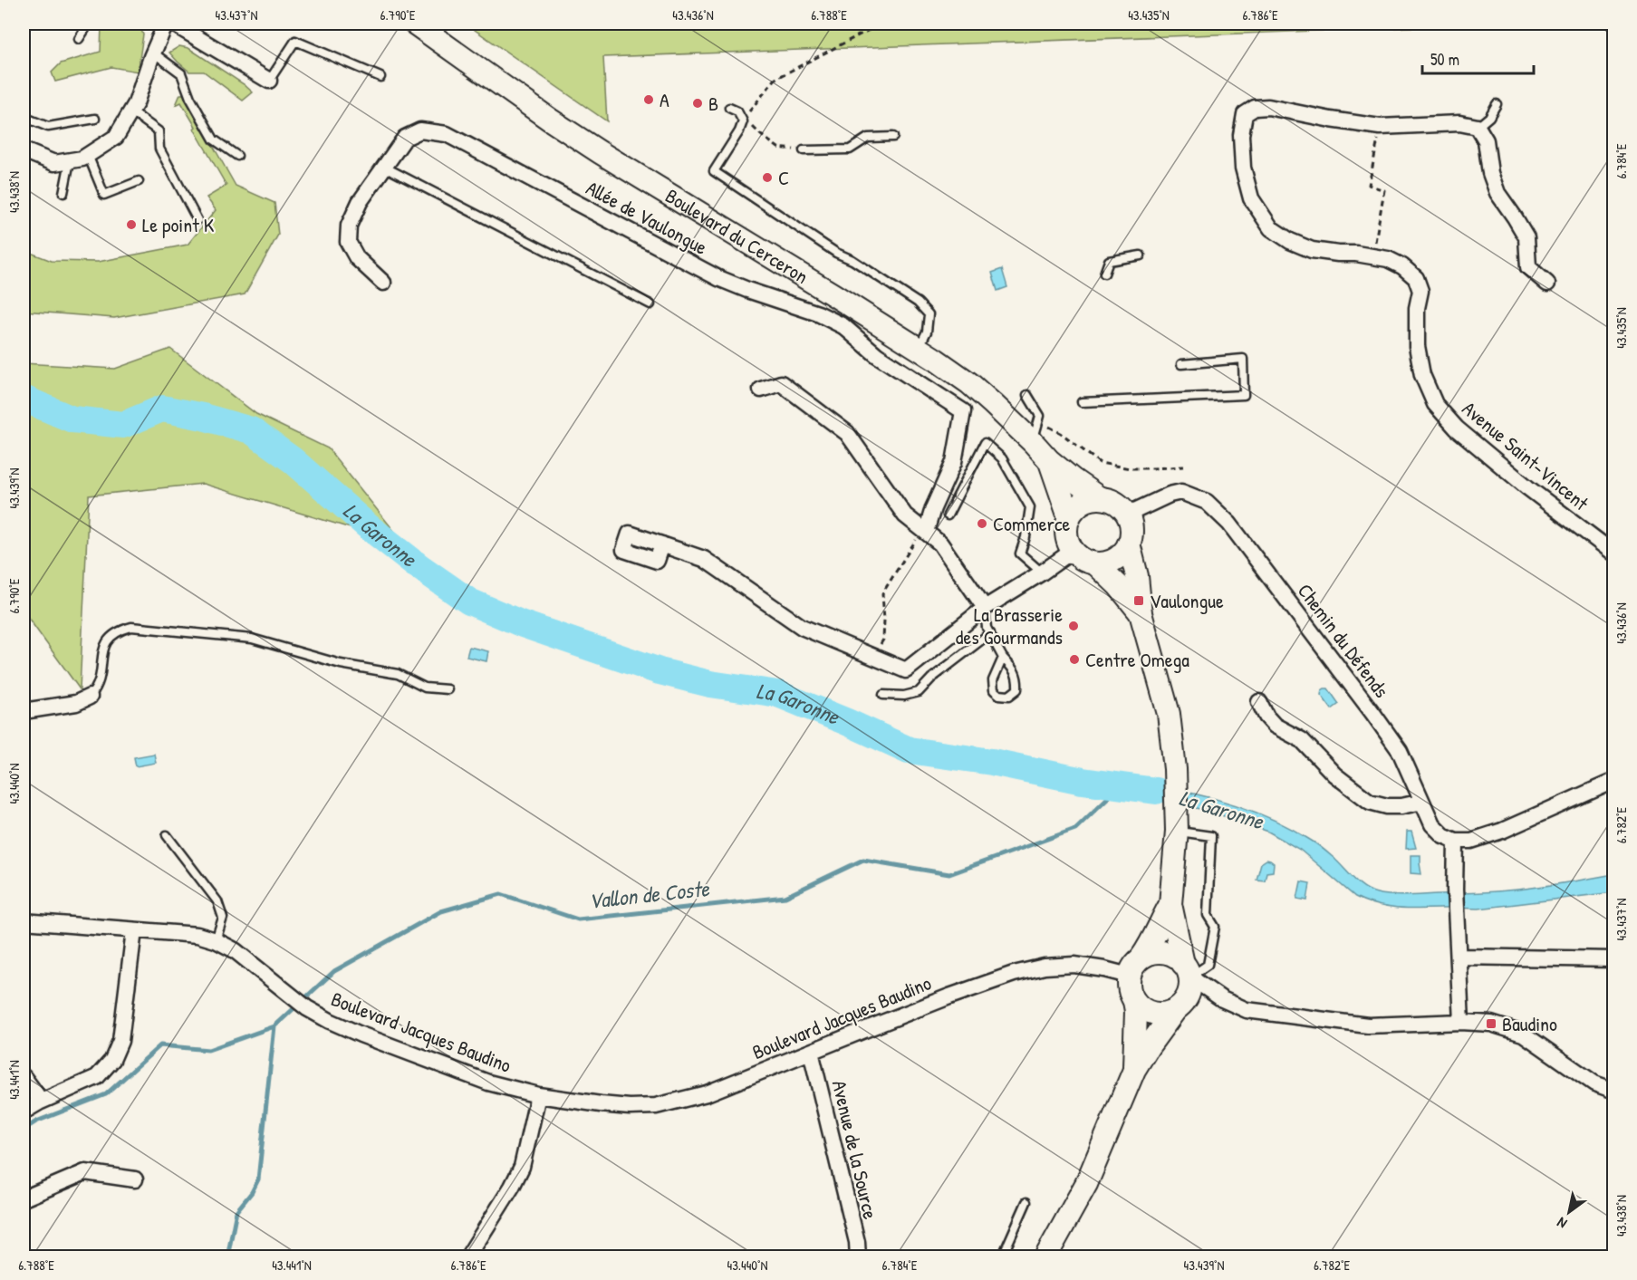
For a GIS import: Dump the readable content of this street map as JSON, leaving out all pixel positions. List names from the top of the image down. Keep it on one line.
{"streets":{"main road":["Boulevard du Cerceron"],"street":["Allée de Vaulongue","Avenue Saint-Vincent","Chemin du Défends","Boulevard Jacques Baudino","Avenue de la Source"]},"crossings":[["Boulevard du Cerceron","Chemin du Défends"],["Boulevard Jacques Baudino","Avenue de la Source"]],"water":["La Garonne","Vallon de Coste"],"places":{"other":["A","B","C","Le point K","Commerce","La Brasserie des Gourmands","Centre Omega"],"transit":["Vaulongue","Baudino"]},"scale_bar":"50 m","north":"bottom left","coordinates":["43.437°N","6.790°E","43.436°N","6.788°E","43.435°N","6.786°E","6.784°E","43.438°N","43.439°N","43.440°N","6.782°E","43.441°N"]}
